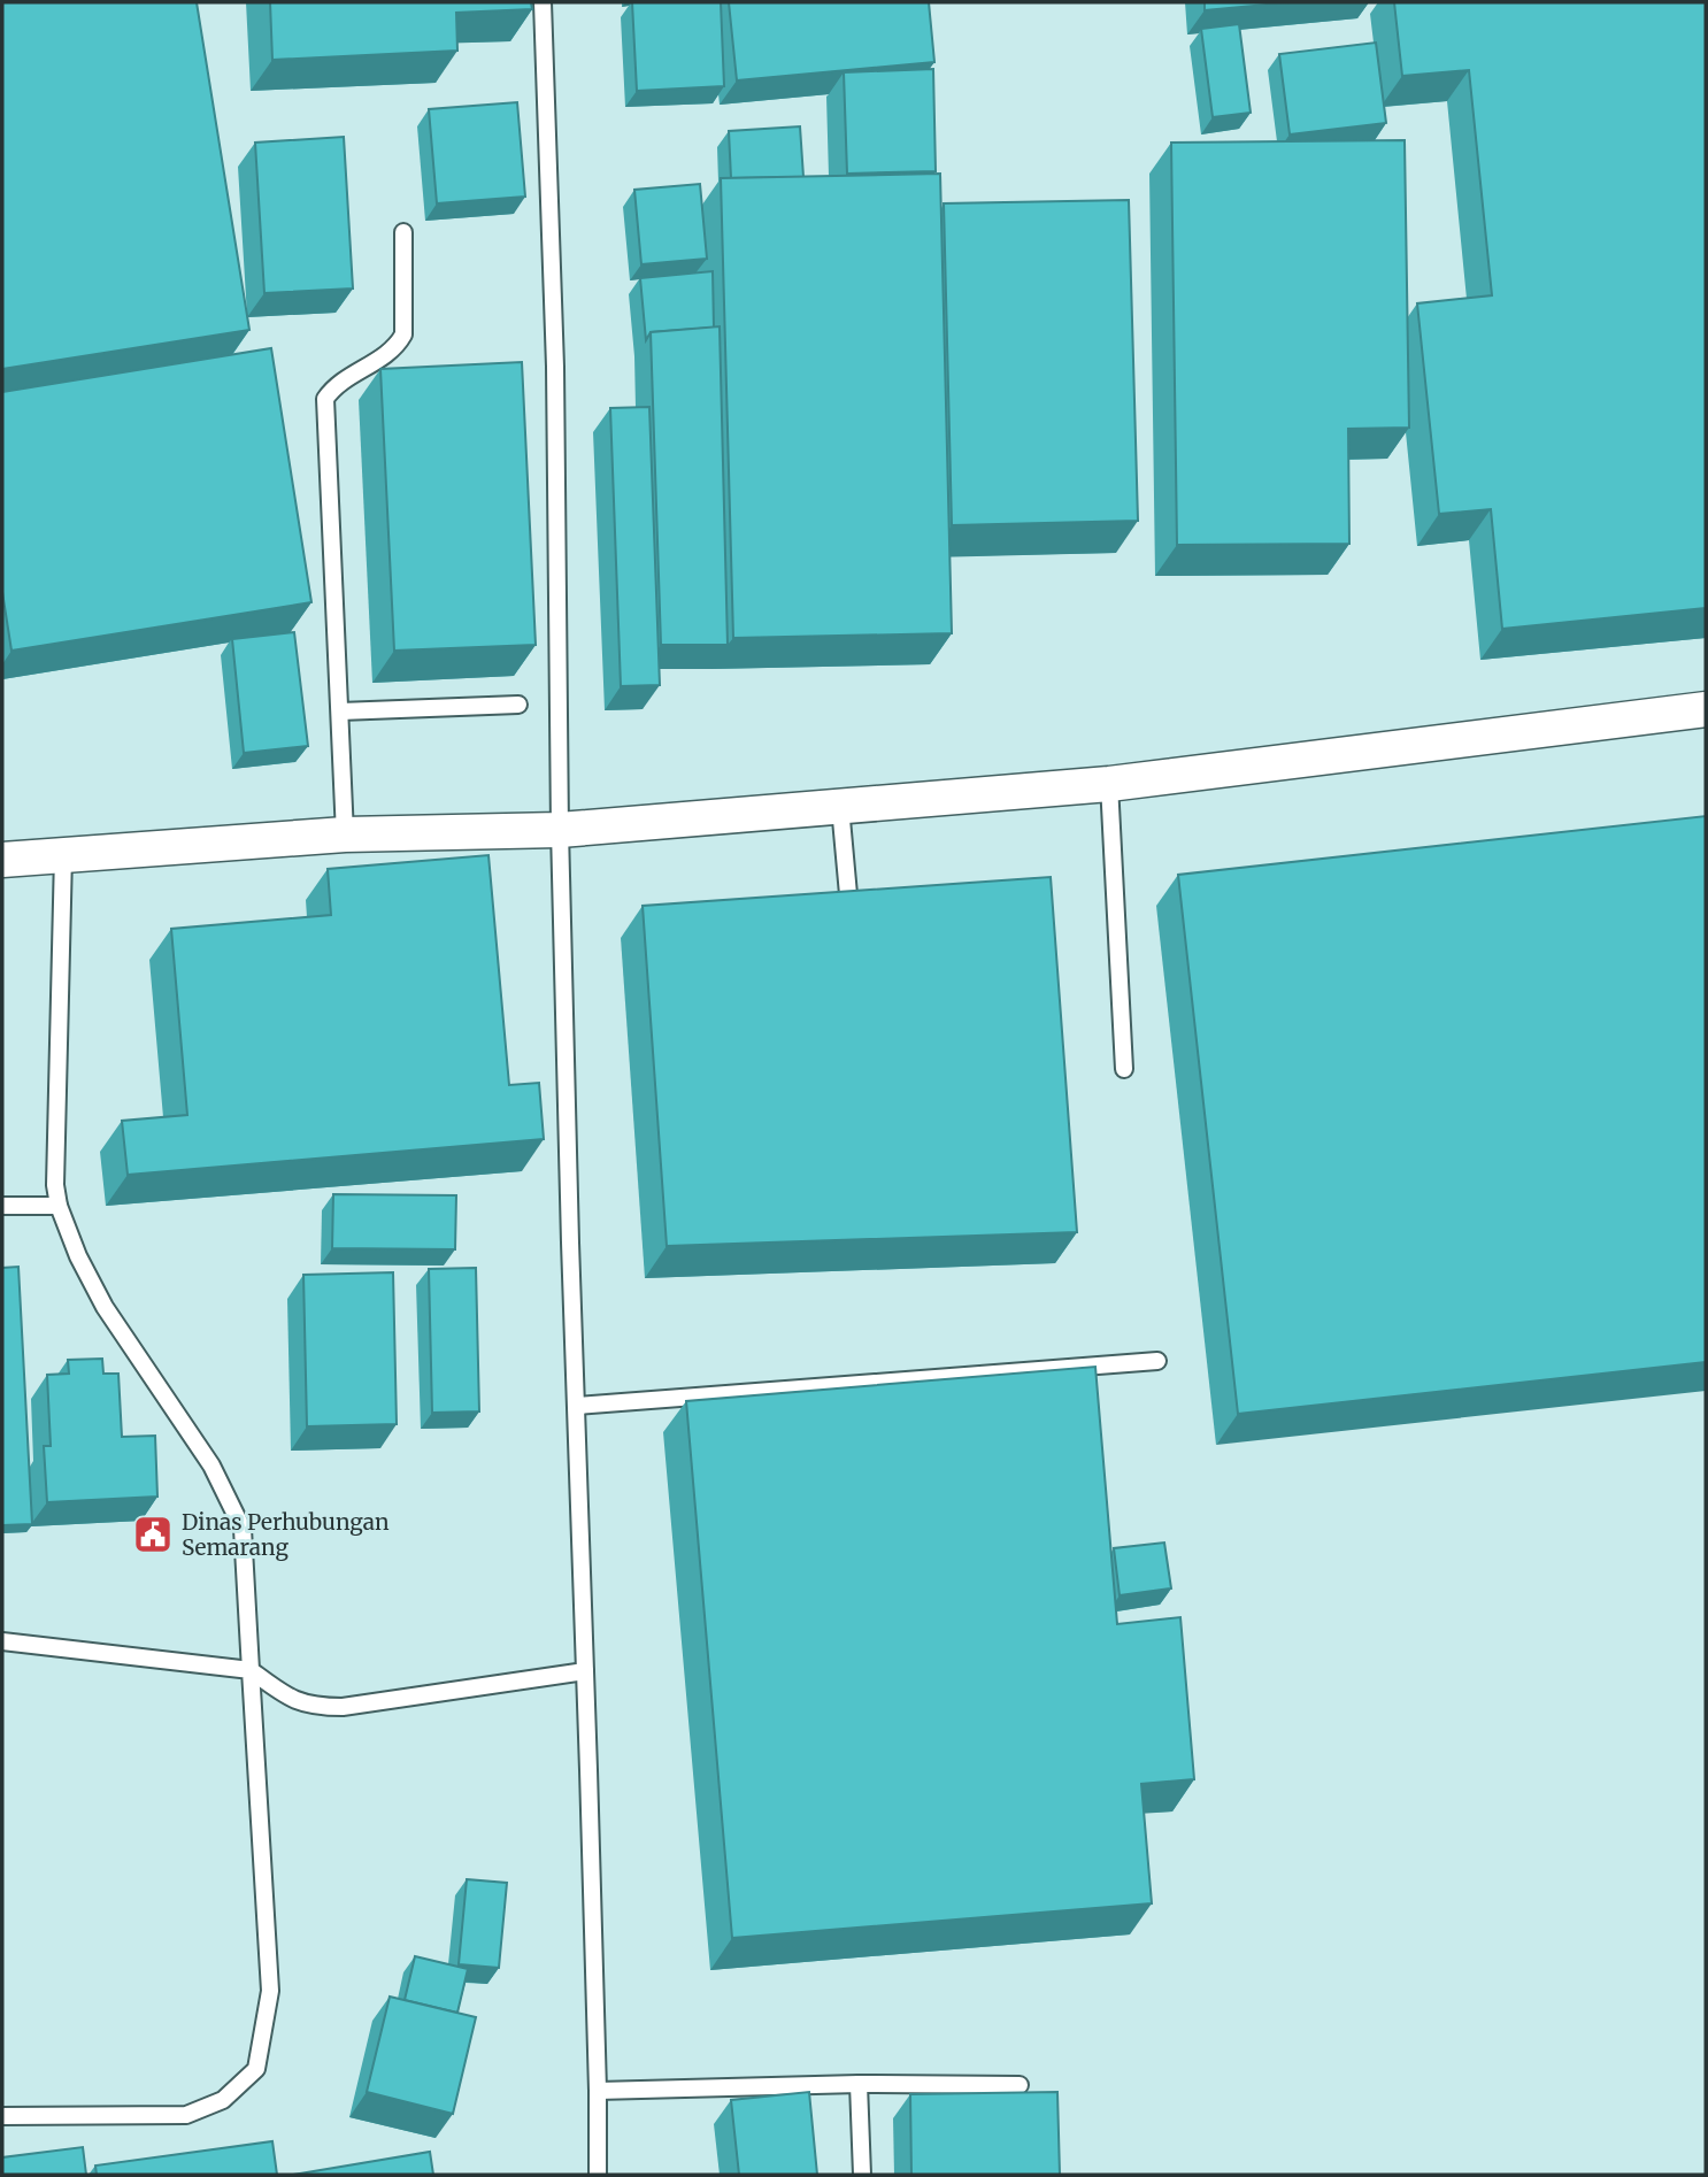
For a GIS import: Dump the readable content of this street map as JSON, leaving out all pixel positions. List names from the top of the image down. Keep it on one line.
{"places":{"public building":["Dinas Perhubungan Semarang"]}}
